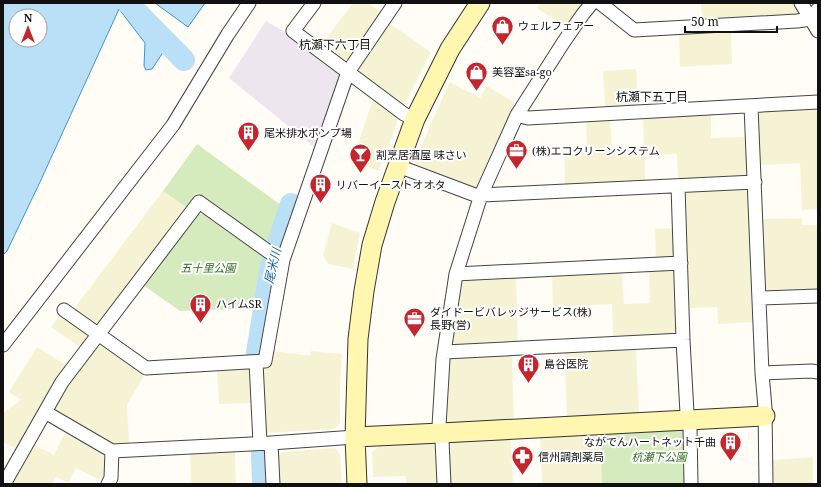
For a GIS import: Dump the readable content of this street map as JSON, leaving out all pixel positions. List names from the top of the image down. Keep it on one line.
{"districts":["杭瀬下六丁目","杭瀬下五丁目"],"water":["尾米川"],"parks":["五十里公園","杭瀬下公園"],"places":{"shop":["ウェルフェアー","美容室sa-go"],"building":["尾米排水ポンプ場","リバーイーストオオタ","ハイムSR","島谷医院","ながでんハートネット千曲"],"office":["(株)エコクリーンシステム","ダイドービバレッジサービス(株) 長野(営)"],"bar":["割烹居酒屋 味さい"],"pharmacy":["信州調剤薬局"]},"scale_bar":"50 m","north":"top"}
